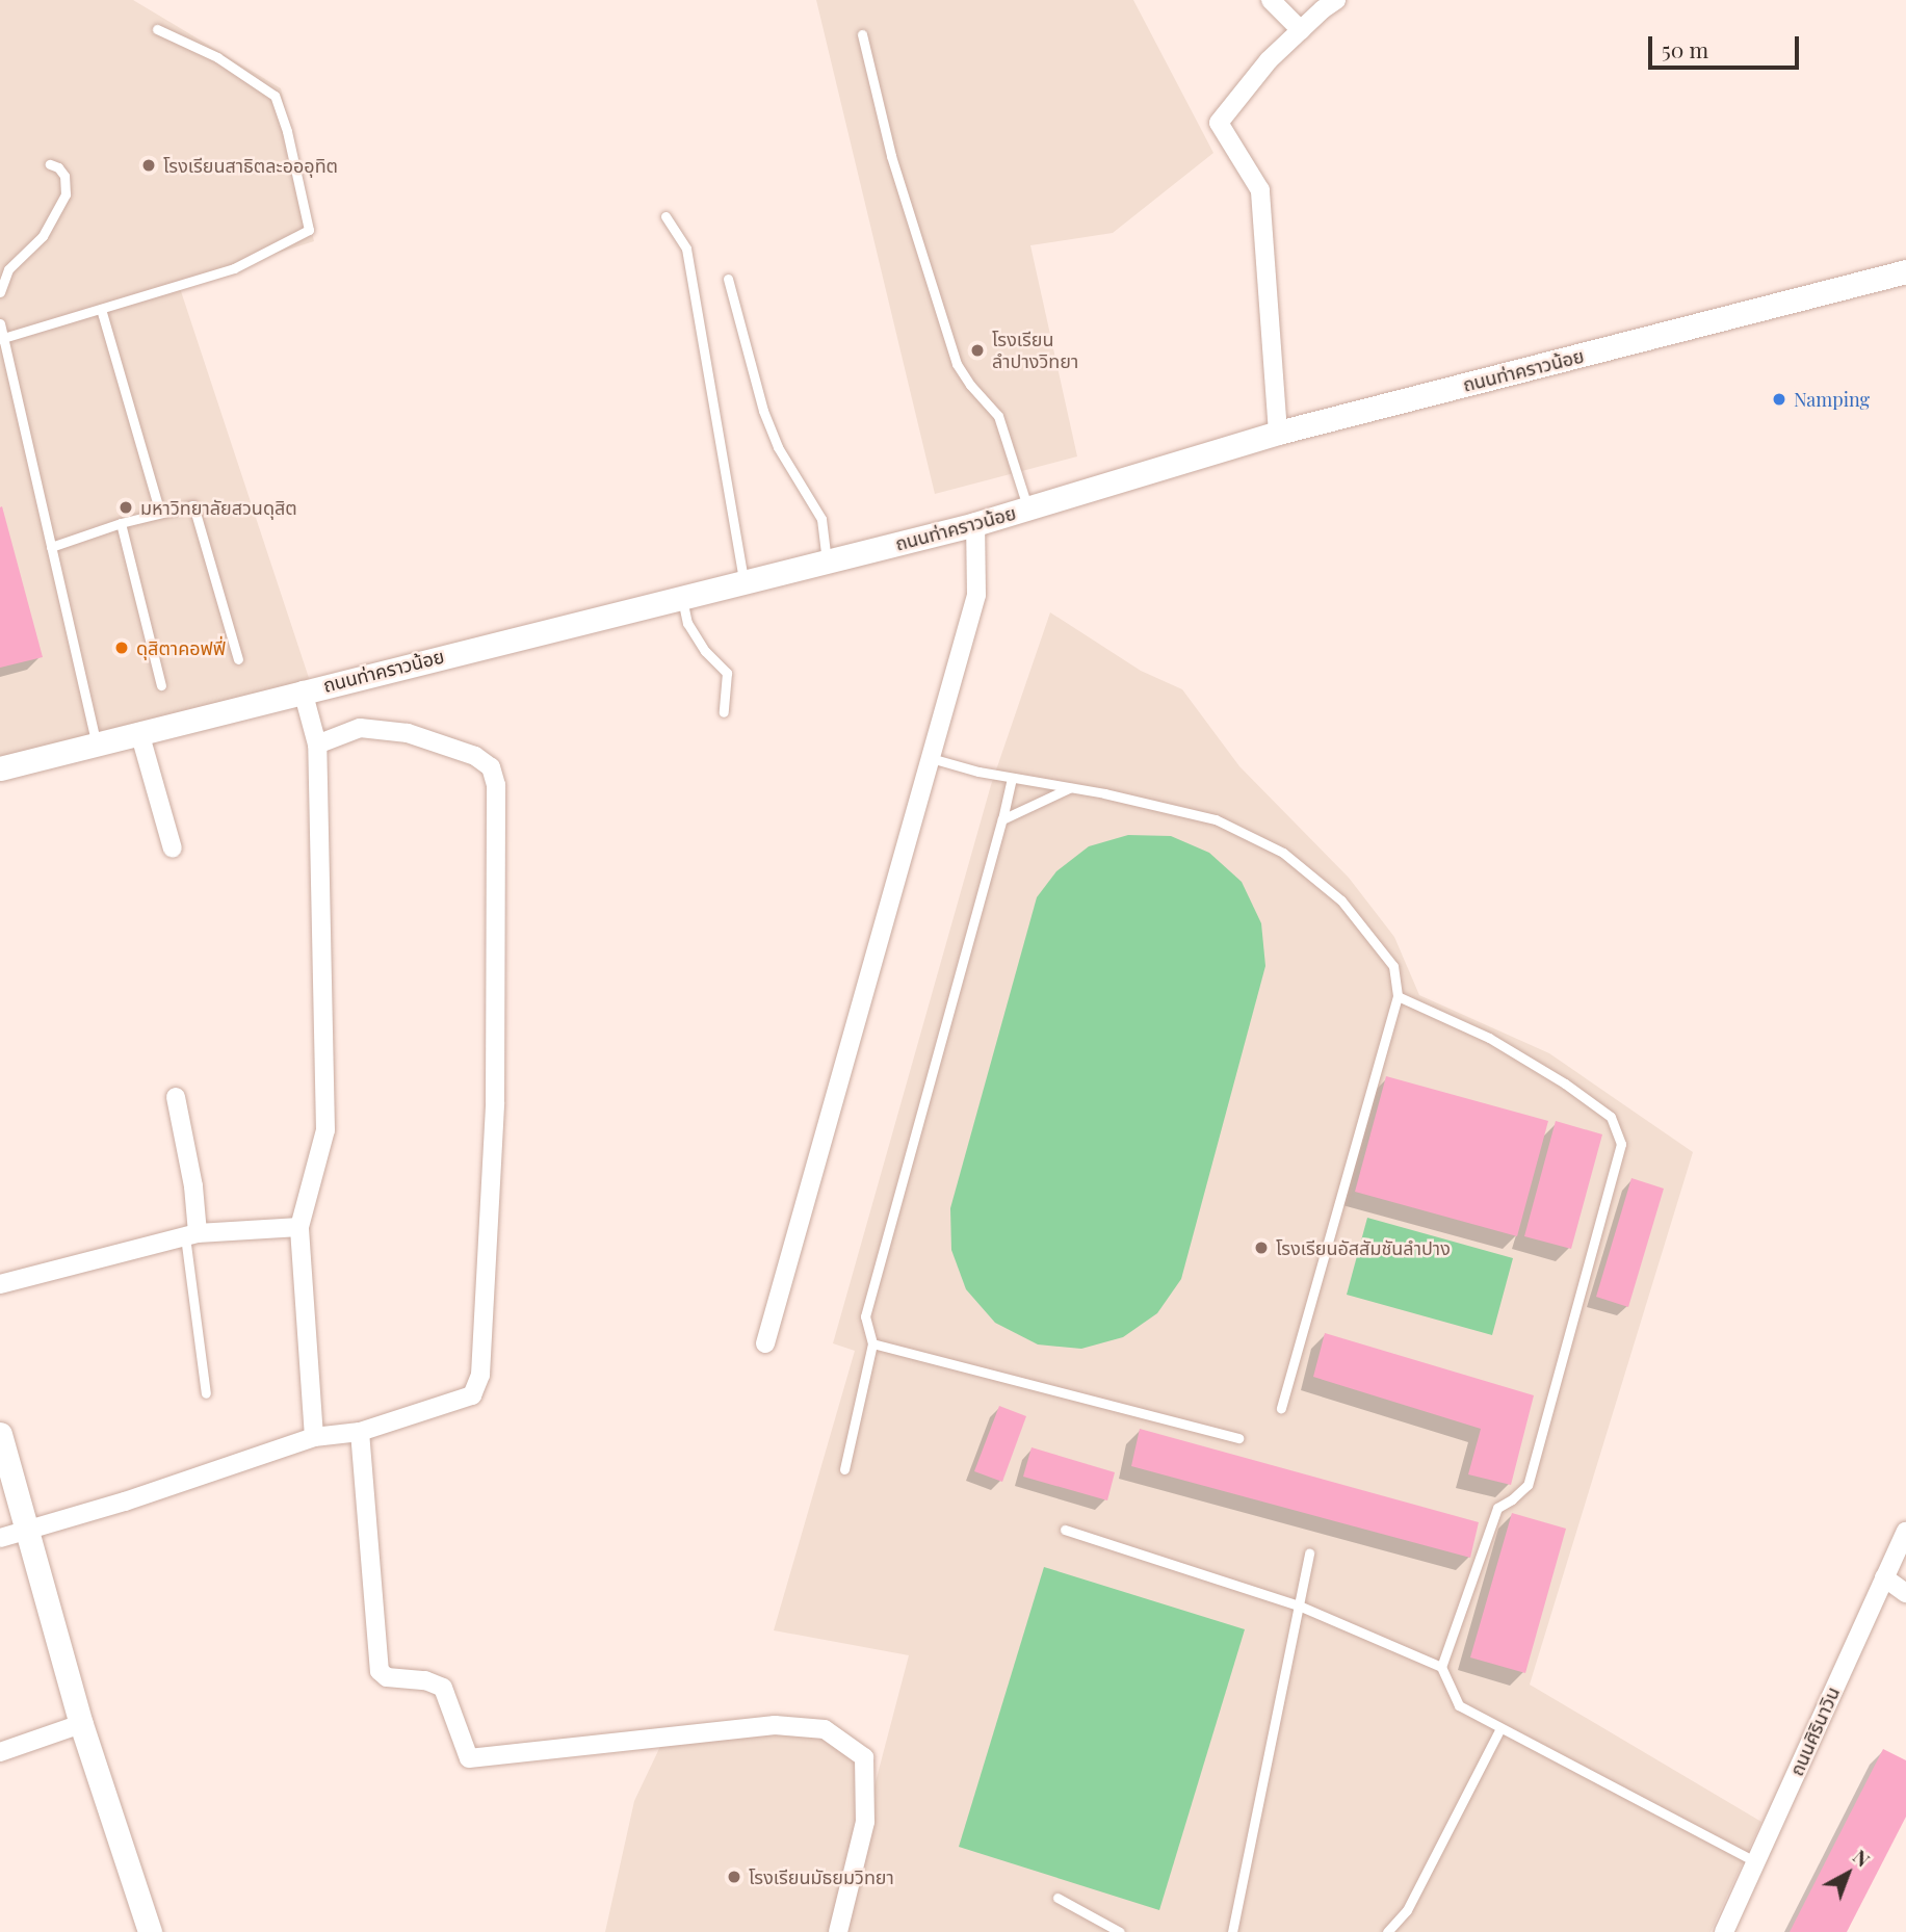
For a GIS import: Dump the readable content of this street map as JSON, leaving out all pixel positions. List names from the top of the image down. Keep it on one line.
{"streets":{"street":["ถนนท่าคราวน้อย","ถนนศิรินาวิน"]},"places":["โรงเรียนสาธิตละอออุทิต","โรงเรียน ลำปางวิทยา","Namping","มหาวิทยาลัยสวนดุสิต","ดุสิตาคอฟฟี่","โรงเรียนอัสสัมชันลำปาง","โรงเรียนมัธยมวิทยา"],"scale_bar":"50 m","north":"top right"}
